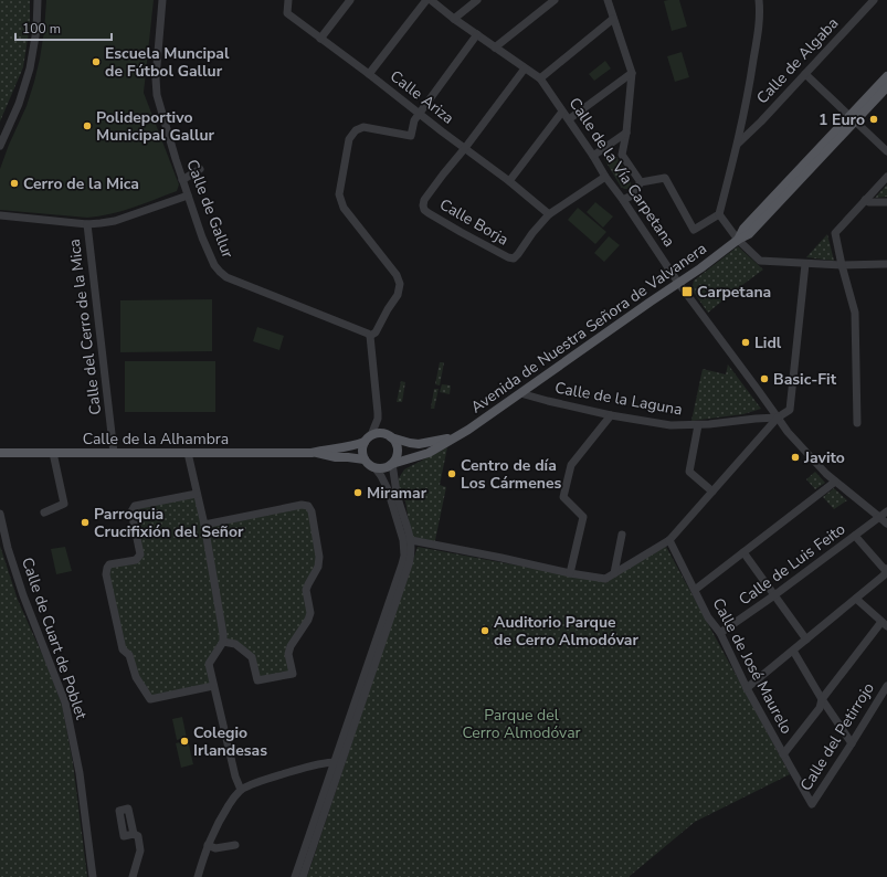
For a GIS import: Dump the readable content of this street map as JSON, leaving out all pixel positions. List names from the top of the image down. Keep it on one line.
{"streets":{"main road":["Avenida de Nuestra Señora de Valvanera","Calle de la Alhambra"],"street":["Calle de Algaba","Calle Ariza","Calle de la Vía Carpetana","Calle de Gallur","Calle Borja","Calle del Cerro de la Mica","Calle de la Laguna","Calle de Luis Feito","Calle de Cuart de Poblet","Calle de José Maurelo","Calle del Petirrojo"]},"crossings":[["Calle Ariza","Calle Borja"],["Calle de la Vía Carpetana","Avenida de Nuestra Señora de Valvanera"],["Calle de la Vía Carpetana","Calle de la Laguna"],["Calle de la Vía Carpetana","Calle de Luis Feito"],["Calle de Gallur","Calle del Cerro de la Mica"],["Calle del Cerro de la Mica","Calle de la Alhambra"],["Avenida de Nuestra Señora de Valvanera","Calle de la Laguna"],["Avenida de Nuestra Señora de Valvanera","Calle de la Alhambra"],["Calle de Luis Feito","Calle de José Maurelo"],["Calle de José Maurelo","Calle del Petirrojo"]],"parks":["Parque del Cerro Almodóvar"],"places":{"other":["Escuela Muncipal de Fútbol Gallur","1 Euro","Polideportivo Municipal Gallur","Cerro de la Mica","Lidl","Basic-Fit","Javito","Centro de día Los Cármenes","Miramar","Parroquia Crucifixión del Señor","Auditorio Parque de Cerro Almodóvar","Colegio Irlandesas"],"transit":["Carpetana"]},"scale_bar":"100 m"}
